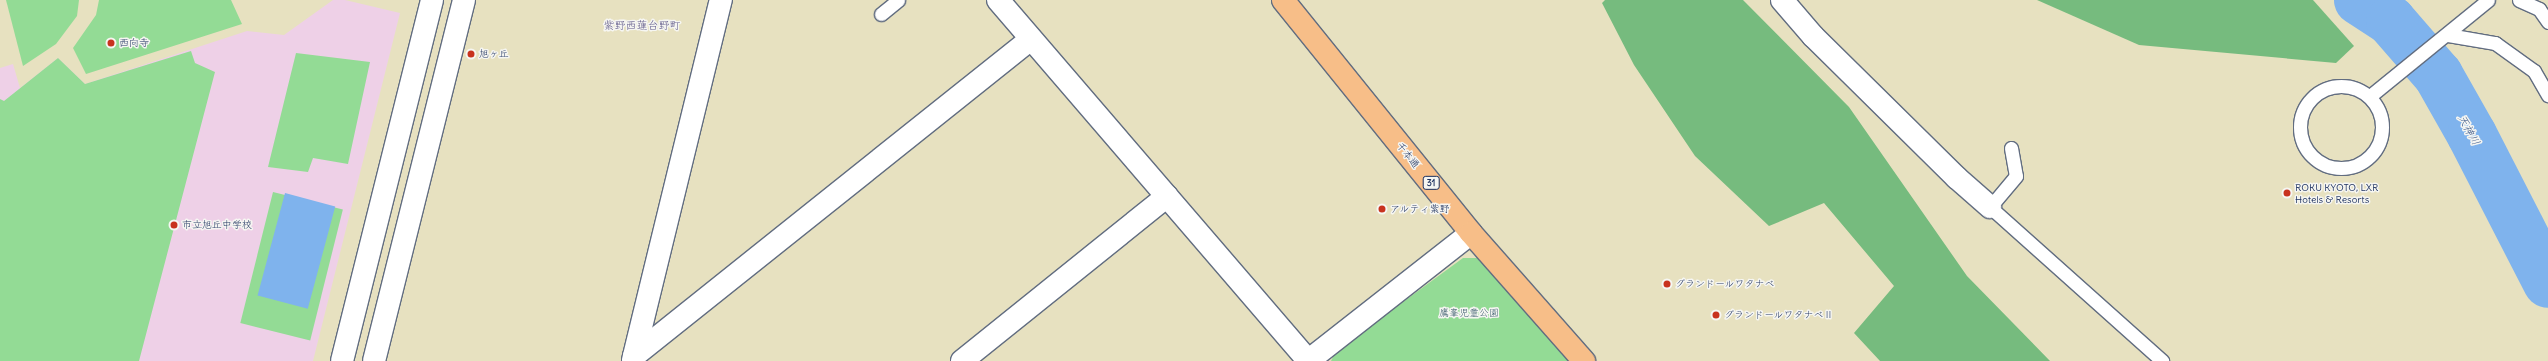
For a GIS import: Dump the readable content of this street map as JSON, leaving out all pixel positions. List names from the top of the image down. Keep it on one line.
{"streets":{"main road":["千本通","31"]},"districts":["紫野西蓮台野町"],"water":["天神川"],"parks":["鷹峯児童公園"],"places":["西向寺","旭ヶ丘","ROKU KYOTO, LXR Hotels & Resorts","アルティ紫野","市立旭丘中学校","グランドールワタナベ","グランドールワタナベⅡ"]}
